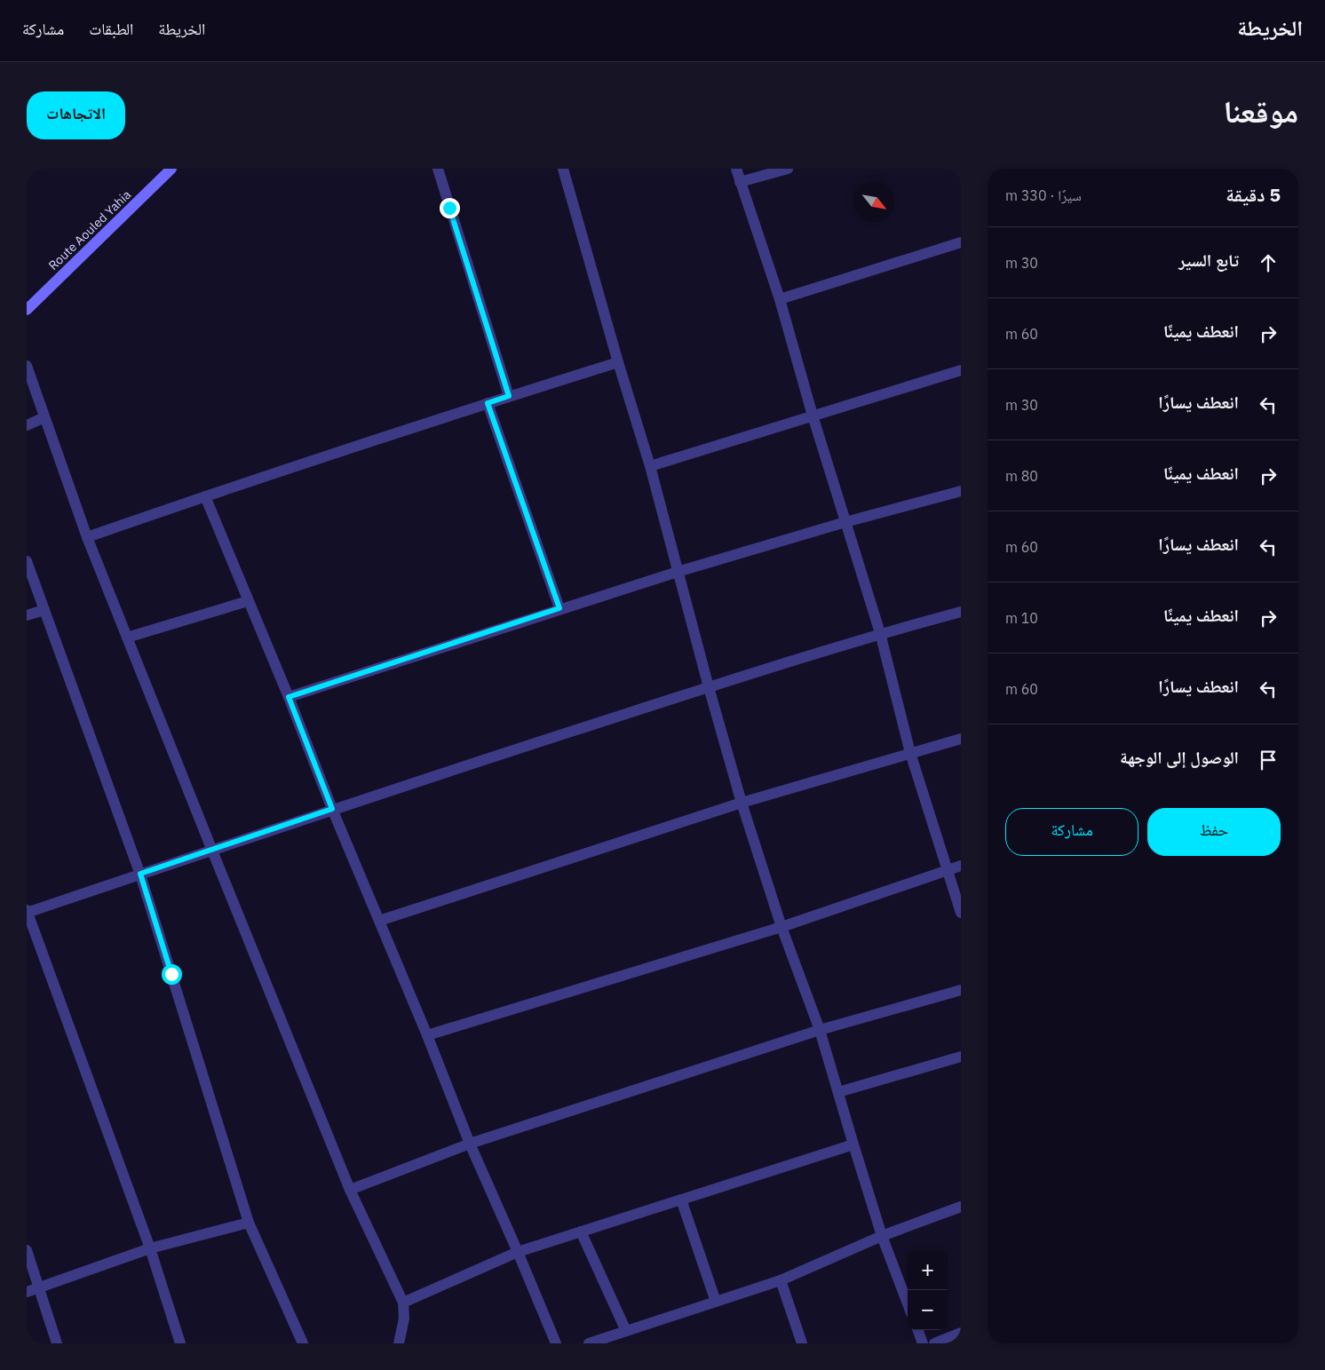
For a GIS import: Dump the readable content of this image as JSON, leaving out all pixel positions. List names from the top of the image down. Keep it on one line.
{"streets":{"street":["Route Aouled Yahia"]},"north":"bottom right","page":{"header":"الخريطة","nav":["الخريطة","الطبقات","مشاركة"],"title":"موقعنا","buttons":["الاتجاهات",["حفظ","مشاركة"]],"heading":["5 دقيقة","سيرًا · 330 m"],"list":[["تابع السير","30 m"],["انعطف يمينًا","60 m"],["انعطف يسارًا","30 m"],["انعطف يمينًا","80 m"],["انعطف يسارًا","60 m"],["انعطف يمينًا","10 m"],["انعطف يسارًا","60 m"],"الوصول إلى الوجهة"],"map_buttons":["+","−"]}}
